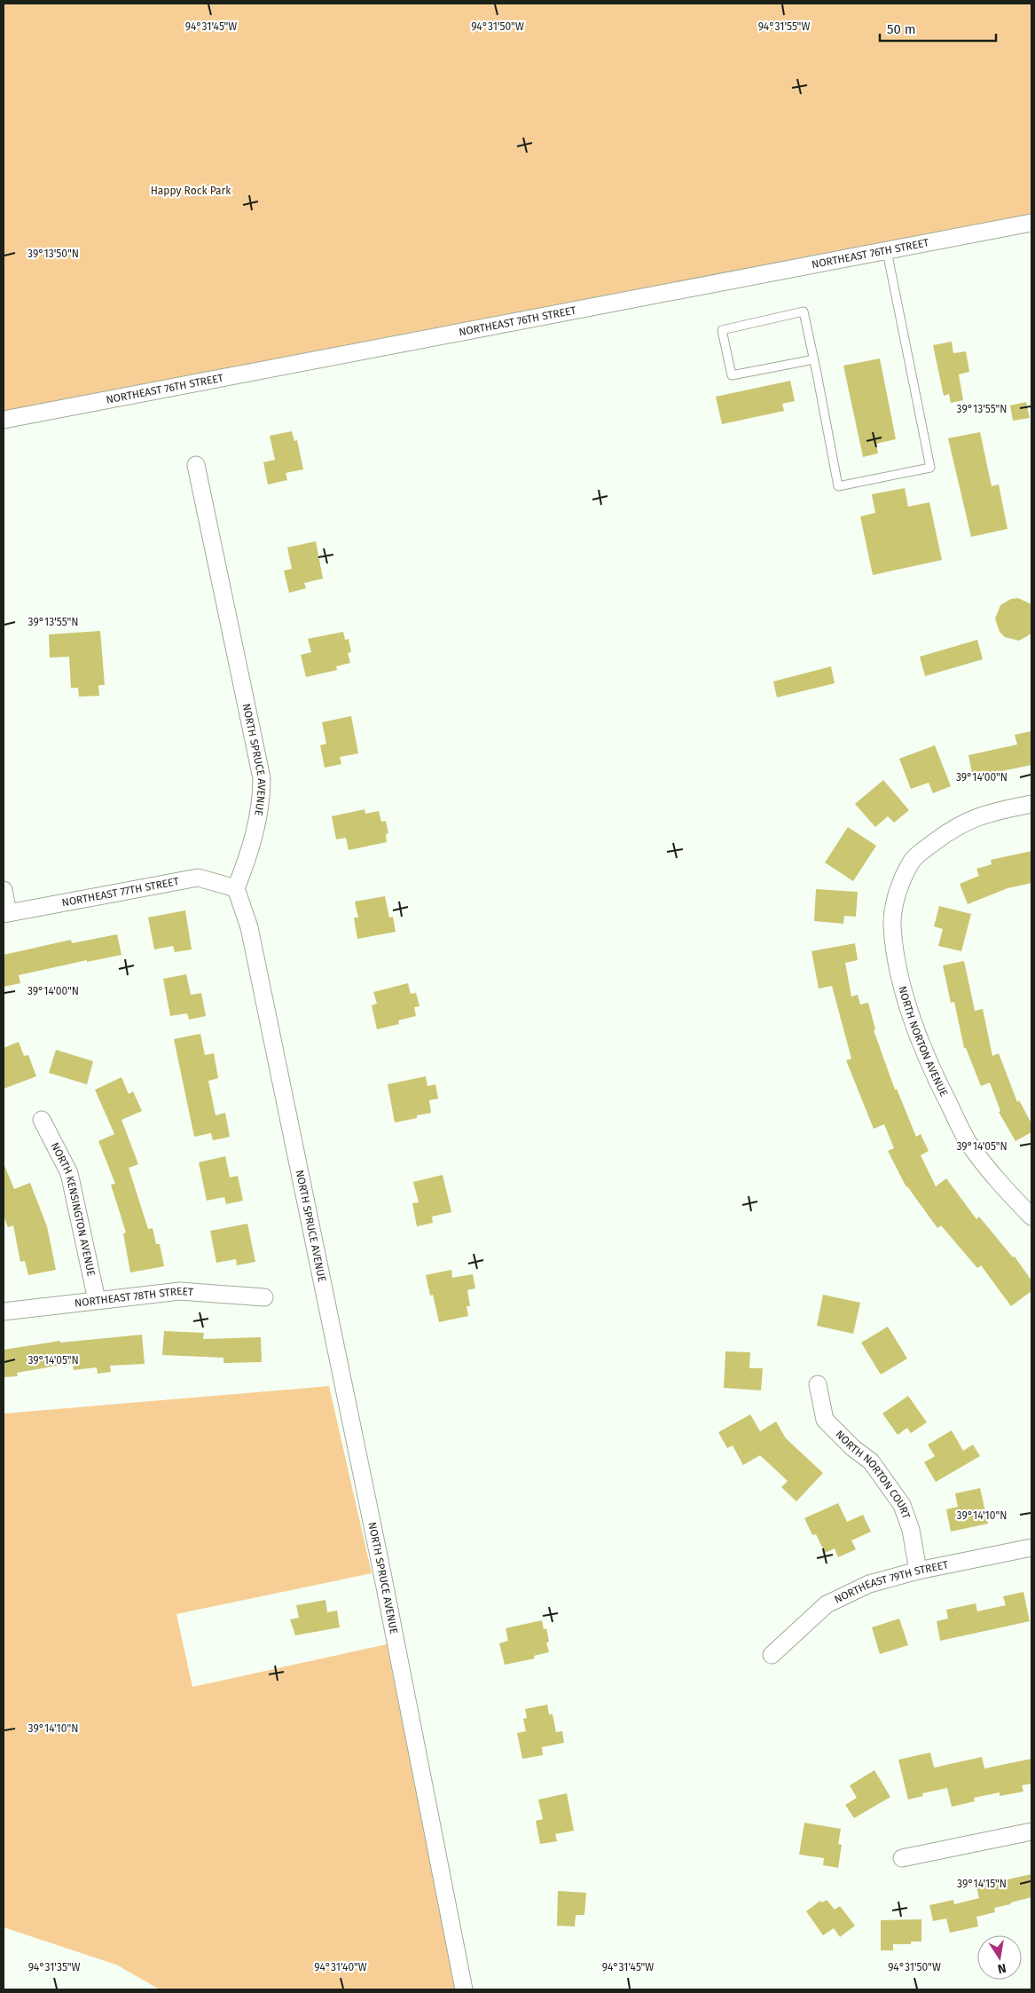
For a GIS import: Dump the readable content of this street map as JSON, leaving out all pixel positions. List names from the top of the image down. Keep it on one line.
{"streets":{"street":["NORTHEAST 76TH STREET","NORTH SPRUCE AVENUE","NORTHEAST 77TH STREET","NORTH NORTON AVENUE","NORTH KENSINGTON AVENUE","NORTHEAST 78TH STREET","NORTH NORTON COURT","NORTHEAST 79TH STREET"]},"crossings":[["NORTH SPRUCE AVENUE","NORTHEAST 77TH STREET"],["NORTH KENSINGTON AVENUE","NORTHEAST 78TH STREET"],["NORTH NORTON COURT","NORTHEAST 79TH STREET"]],"parks":["Happy Rock Park"],"scale_bar":"50 m","north":"bottom","coordinates":["94°31'45\"W","94°31'50\"W","94°31'55\"W","39°13'50\"N","39°13'55\"N","39°14'00\"N","39°14'05\"N","39°14'10\"N","39°14'15\"N","94°31'35\"W","94°31'40\"W"]}
